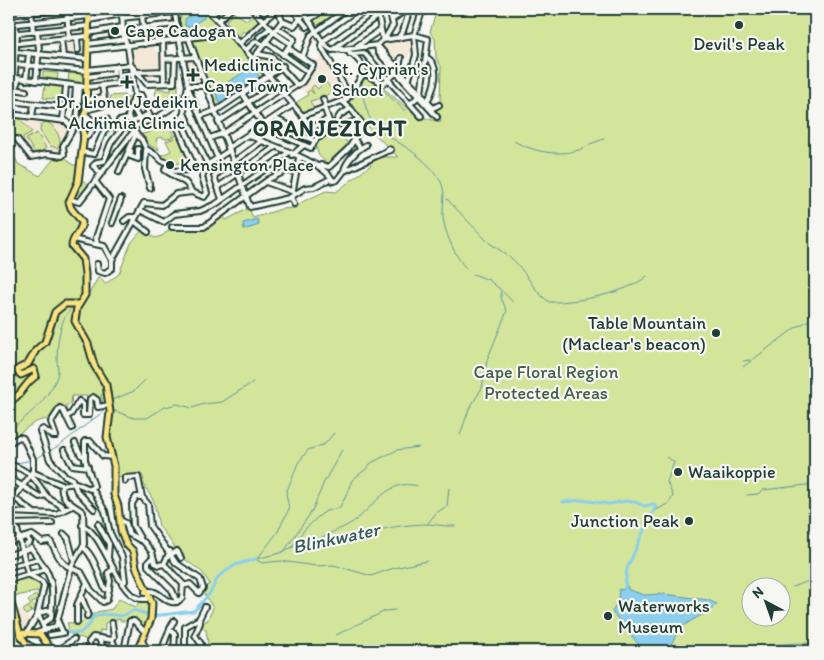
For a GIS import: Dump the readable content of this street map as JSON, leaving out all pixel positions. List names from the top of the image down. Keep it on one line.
{"districts":["ORANJEZICHT"],"water":["Blinkwater"],"parks":["Cape Floral Region Protected Areas"],"places":{"other":["Devil's Peak","Cape Cadogan","St. Cyprian's School","Kensington Place","Table Mountain (Maclear's beacon)","Waaikoppie","Junction Peak","Waterworks Museum"],"health":["Mediclinic Cape Town","Dr. Lionel Jedeikin Alchimia Clinic"]},"north":"top left"}
